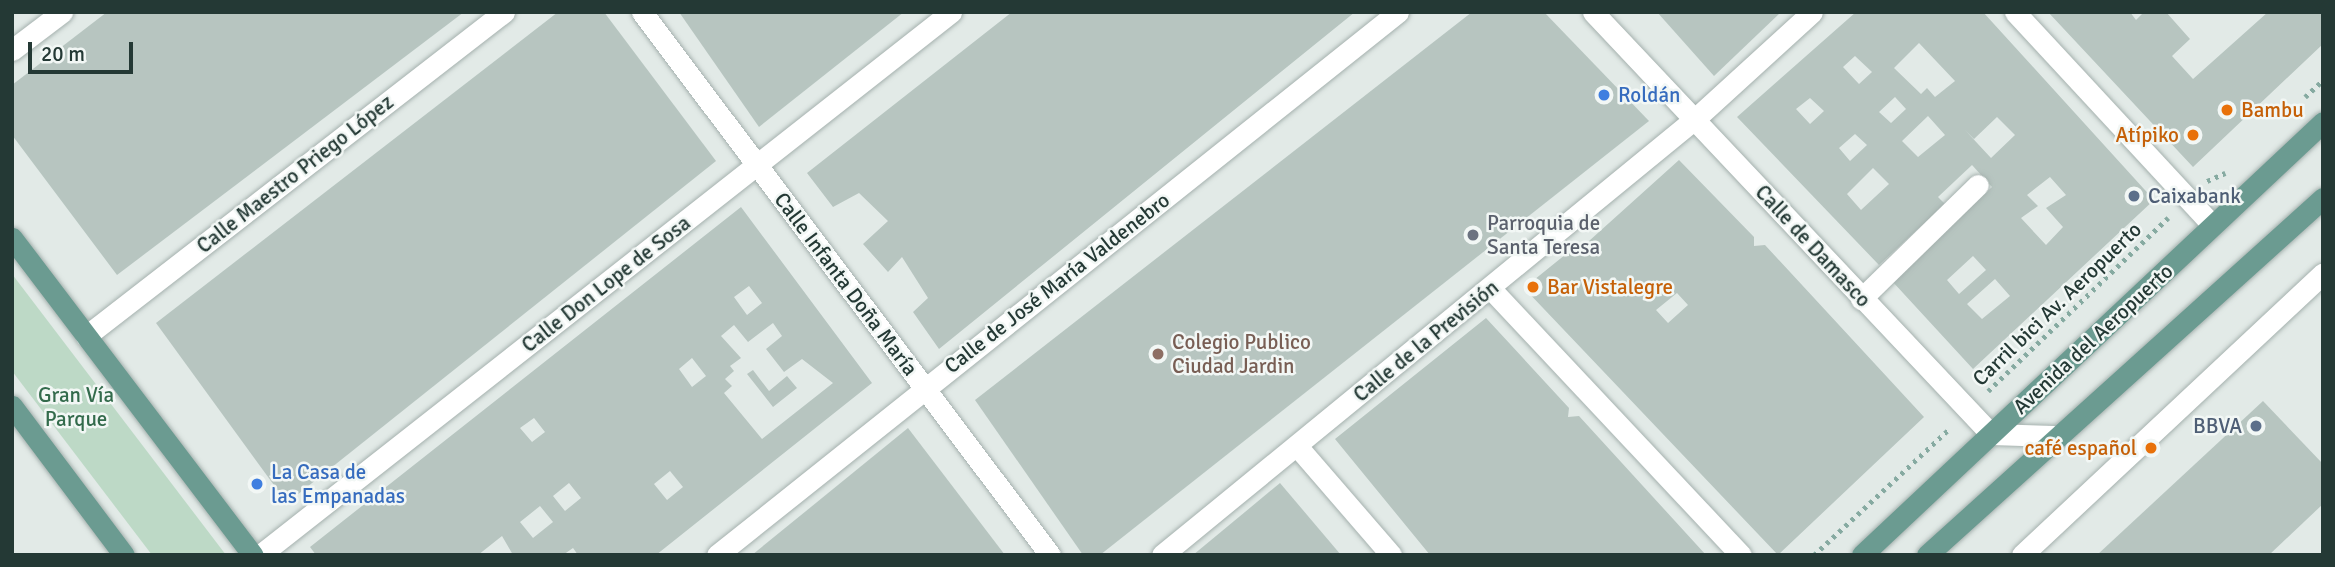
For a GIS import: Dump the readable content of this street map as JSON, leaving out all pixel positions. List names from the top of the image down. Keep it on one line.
{"streets":{"main road":["Avenida del Aeropuerto"],"street":["Calle Maestro Priego López","Calle de Damasco","Calle de José María Valdenebro","Calle Don Lope de Sosa","Calle Infanta Doña María","Calle de la Previsión"],"path":["Carril bici Av. Aeropuerto"]},"crossings":[["Calle de Damasco","Carril bici Av. Aeropuerto"],["Calle de Damasco","Avenida del Aeropuerto"],["Calle de Damasco","Calle de la Previsión"],["Calle de José María Valdenebro","Calle Infanta Doña María"],["Calle Don Lope de Sosa","Calle Infanta Doña María"]],"parks":["Gran Vía Parque"],"places":["Roldán","Bambu","Atípiko","Caixabank","Parroquia de Santa Teresa","Bar Vistalegre","Colegio Publico Ciudad Jardin","BBVA","café español","La Casa de las Empanadas"],"scale_bar":"20 m"}
